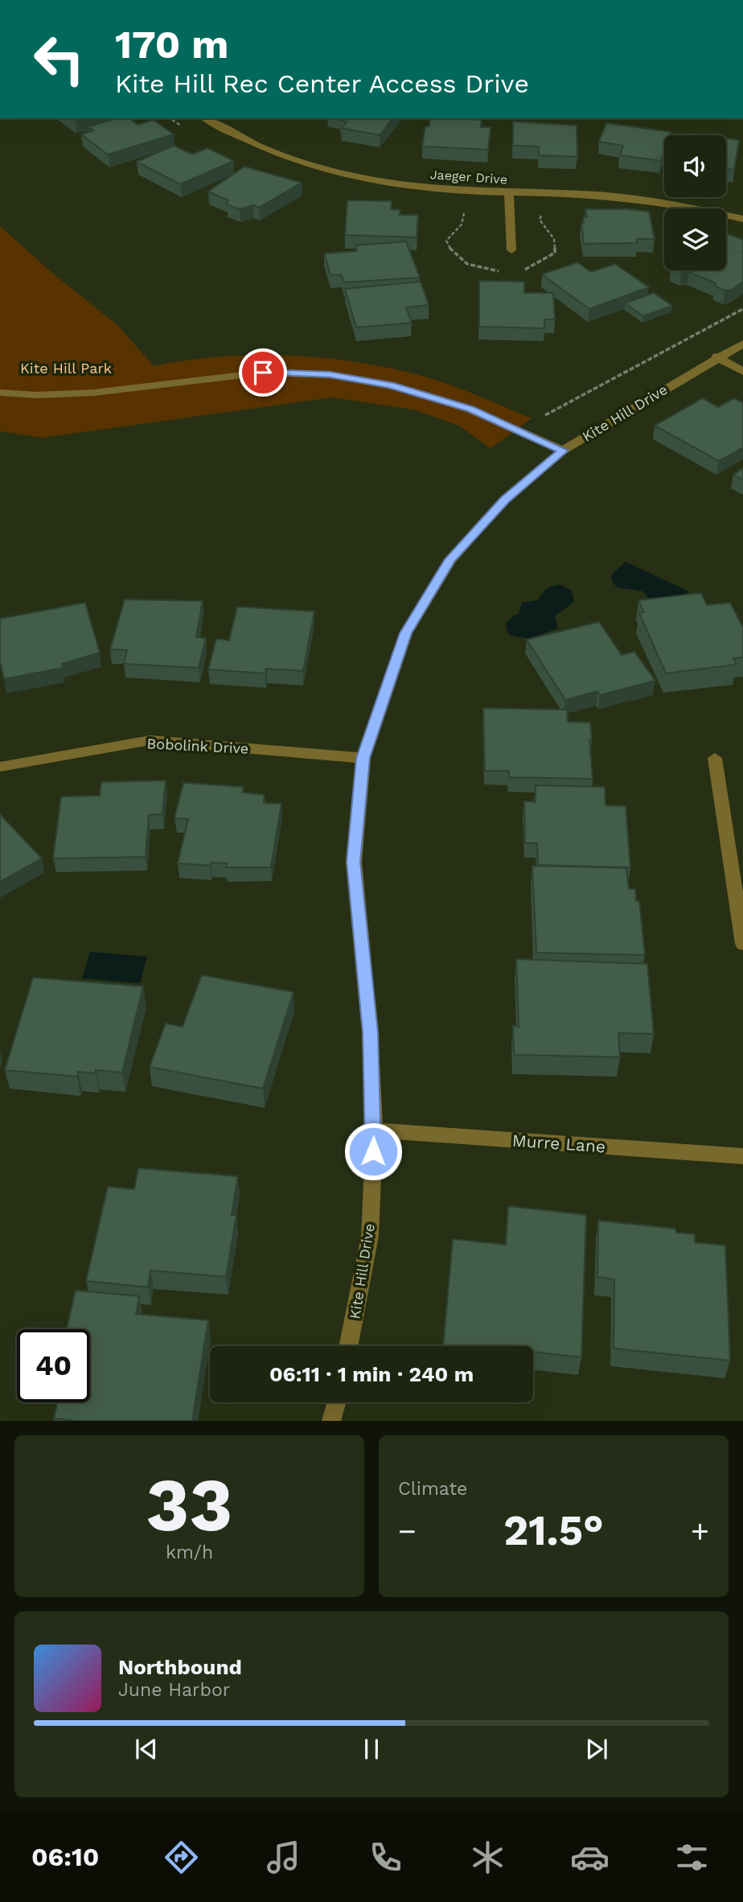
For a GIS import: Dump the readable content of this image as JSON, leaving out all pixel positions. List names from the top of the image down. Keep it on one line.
{"streets":{"street":["Jaeger Drive","Kite Hill Drive","Bobolink Drive","Murre Lane"]},"crossings":[["Kite Hill Drive","Bobolink Drive"],["Kite Hill Drive","Murre Lane"]],"parks":["Kite Hill Park"],"page":{"turn":["170 m","Kite Hill Rec Center Access Drive"],"limit":"40","trip":"06:11 · 1 min · 240 m","tile":[["33","km/h"],"Climate"],"heat":["−","21.5°","+"],"song":["Northbound","June Harbor"],"tabs":"06:10"}}
